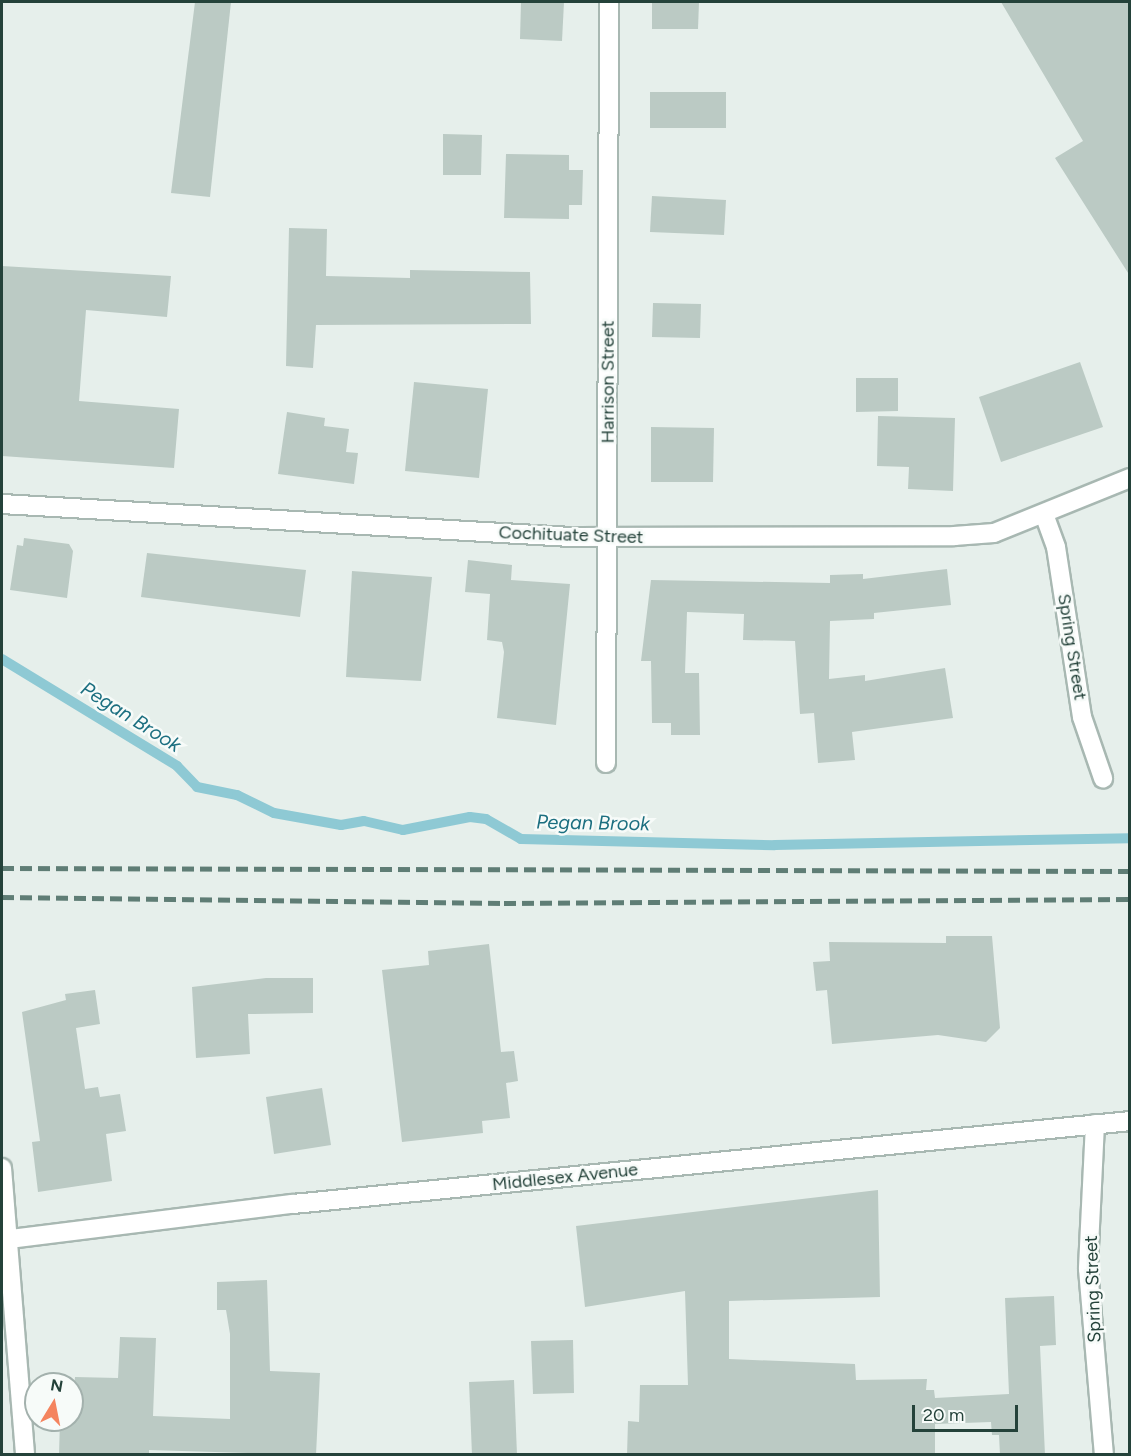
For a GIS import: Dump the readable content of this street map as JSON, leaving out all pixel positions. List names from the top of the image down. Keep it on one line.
{"streets":{"street":["Harrison Street","Cochituate Street","Spring Street","Middlesex Avenue"]},"crossings":[["Harrison Street","Cochituate Street"],["Cochituate Street","Spring Street"],["Spring Street","Middlesex Avenue"]],"water":["Pegan Brook"],"scale_bar":"20 m","north":"top"}
